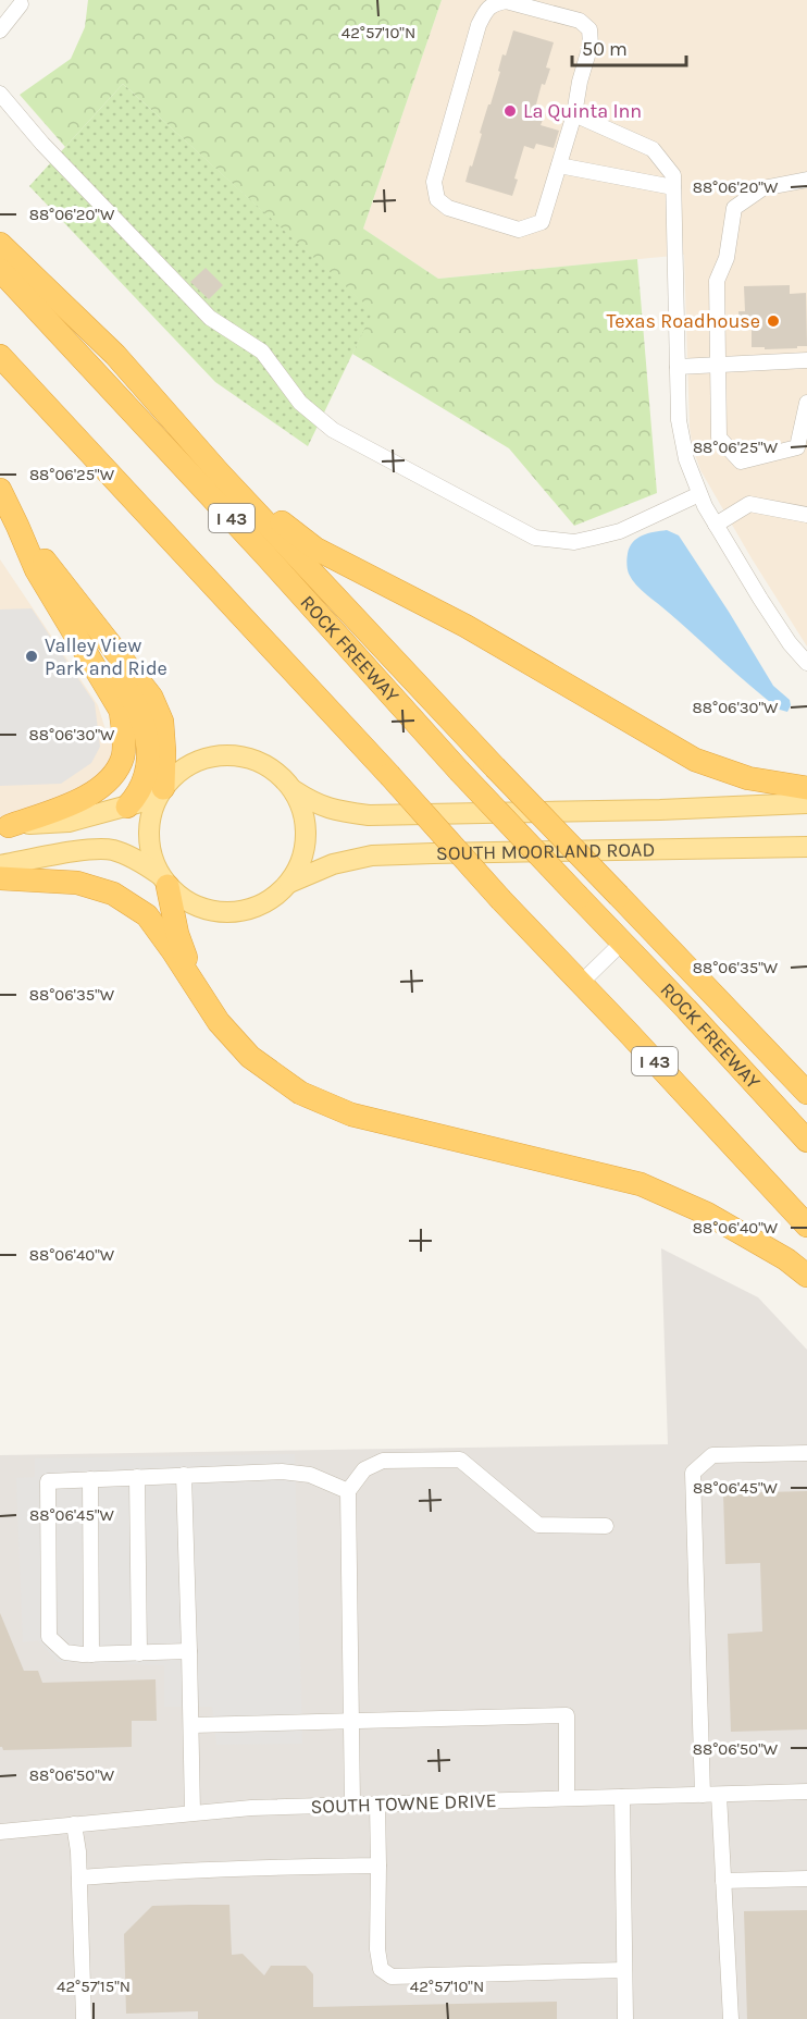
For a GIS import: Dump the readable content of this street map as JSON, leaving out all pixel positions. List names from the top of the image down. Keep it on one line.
{"streets":{"highway":["I 43","ROCK FREEWAY"],"main road":["SOUTH MOORLAND ROAD"],"street":["SOUTH TOWNE DRIVE"]},"places":["La Quinta Inn","Texas Roadhouse","Valley View Park and Ride"],"scale_bar":"50 m","coordinates":["42°57'10\"N","88°06'20\"W","88°06'25\"W","88°06'30\"W","88°06'35\"W","88°06'40\"W","88°06'45\"W","88°06'50\"W","42°57'15\"N"]}
